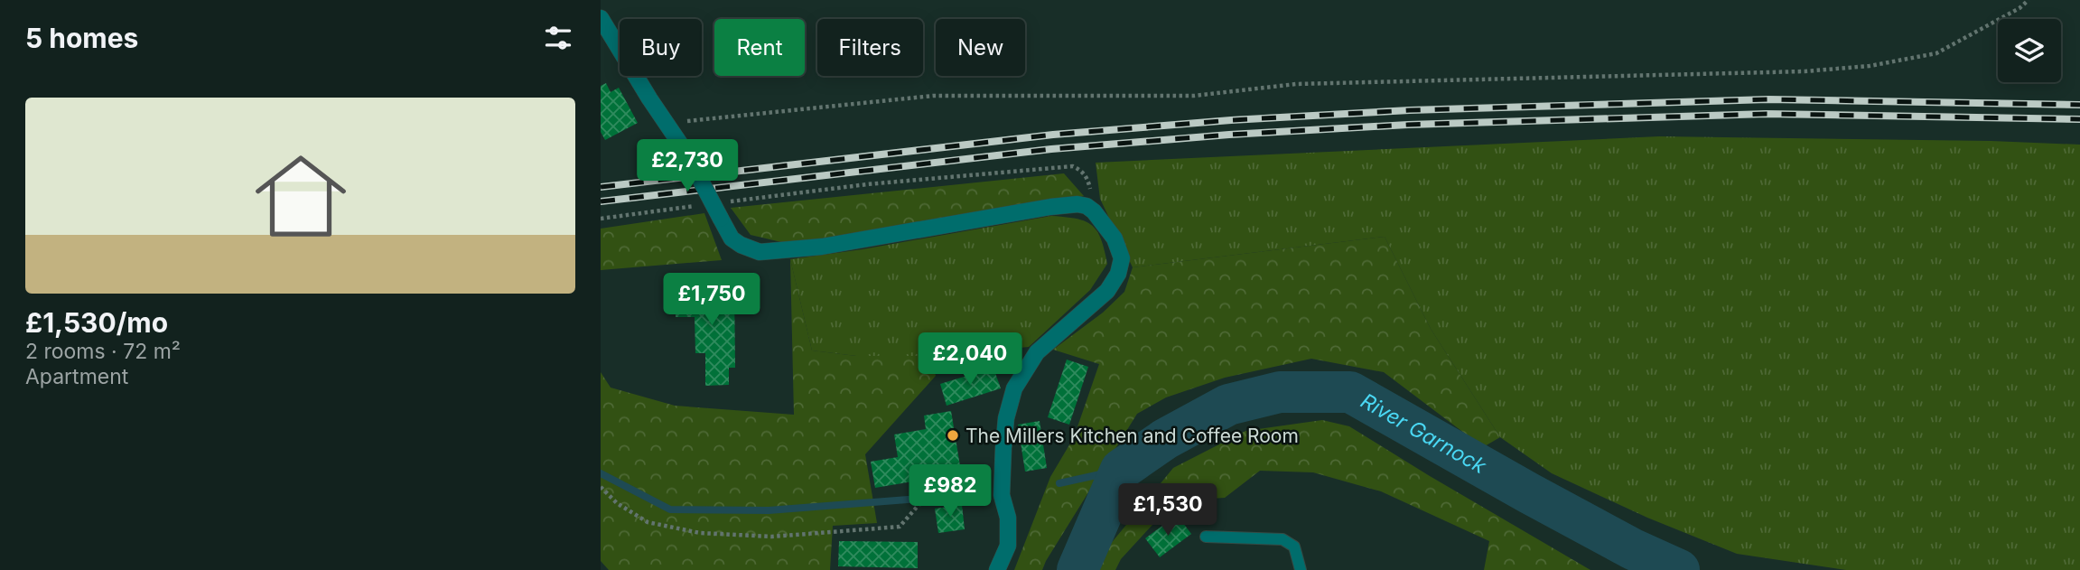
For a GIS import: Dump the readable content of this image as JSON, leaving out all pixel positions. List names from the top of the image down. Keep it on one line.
{"water":["River Garnock"],"places":["The Millers Kitchen and Coffee Room"],"page":{"heading":"5 homes","chip":["Buy","Rent","Filters","New"],"list":[{"name":"£1,530/mo","note":"2 rooms · 72 m² · Apartment"}],"price":["£2,730","£1,750","£2,040","£982","£1,530"]}}
